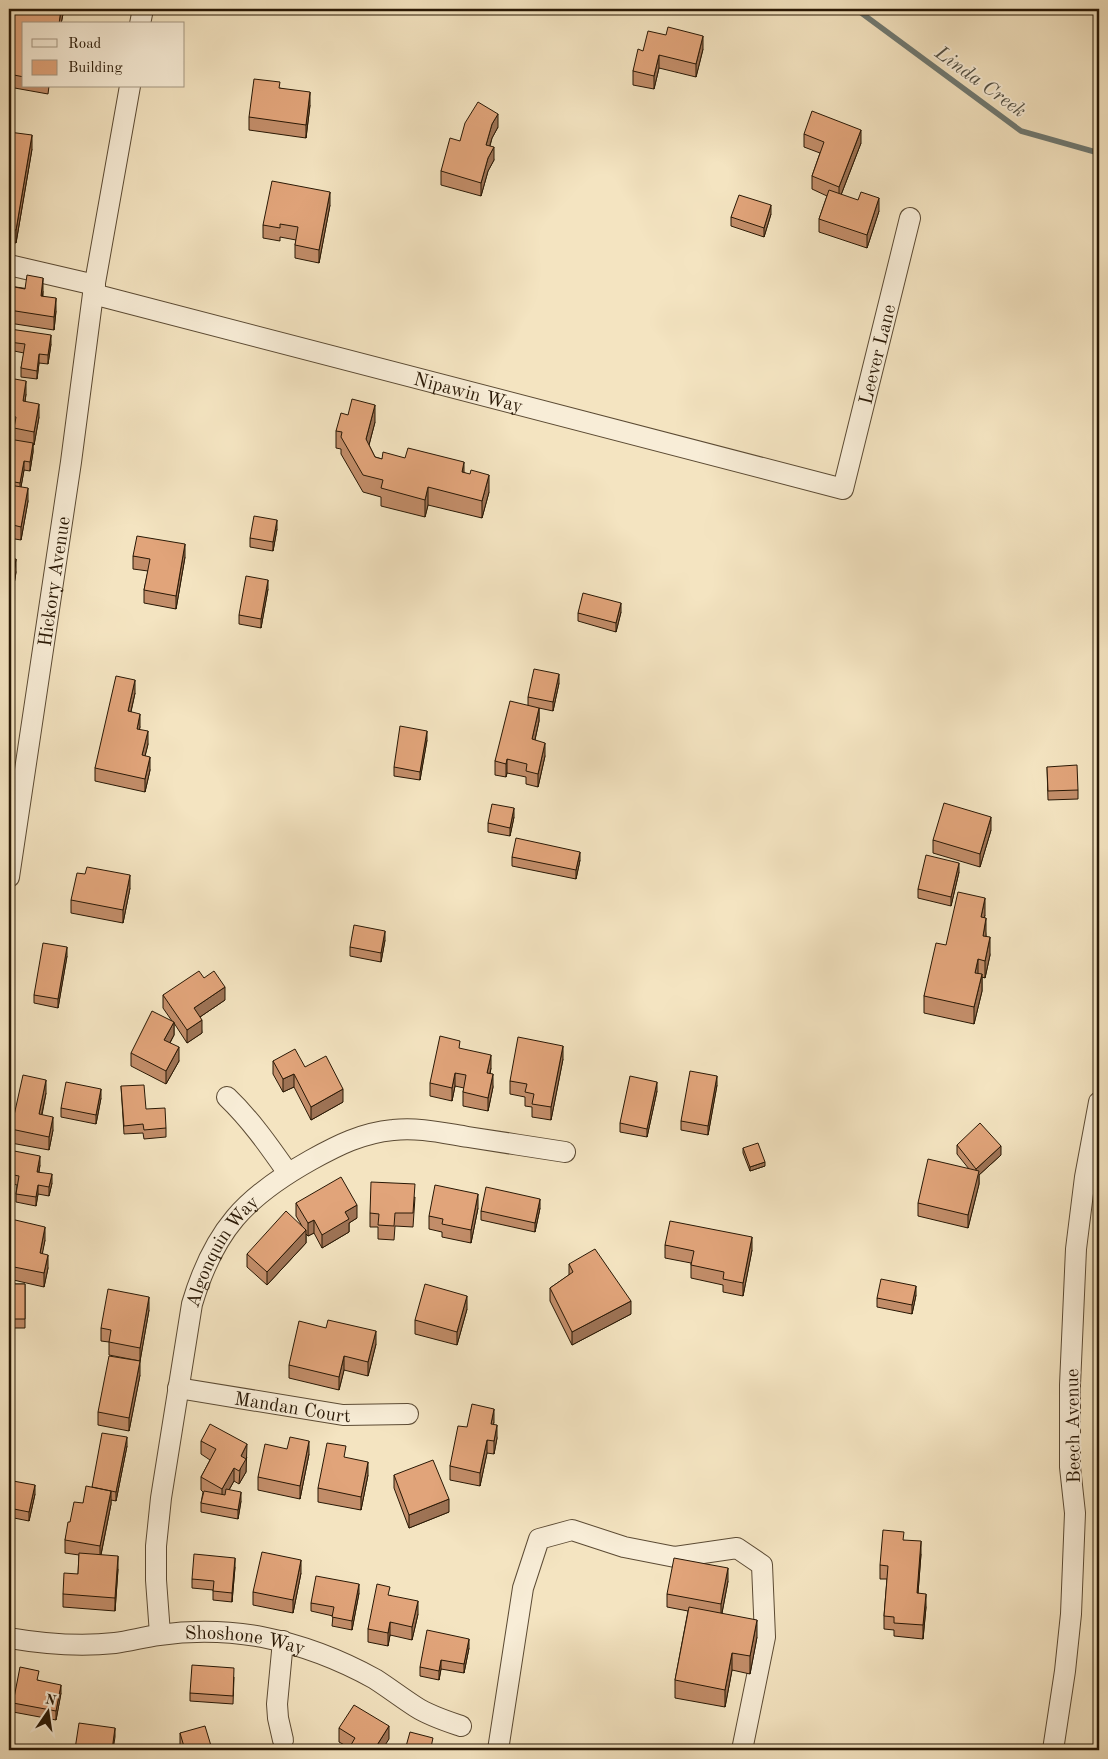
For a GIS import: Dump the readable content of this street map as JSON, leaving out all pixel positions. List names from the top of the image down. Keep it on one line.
{"streets":{"street":["Leever Lane","Nipawin Way","Hickory Avenue","Algonquin Way","Mandan Court","Beech Avenue","Shoshone Way"]},"crossings":[["Leever Lane","Nipawin Way"],["Nipawin Way","Hickory Avenue"],["Algonquin Way","Mandan Court"],["Algonquin Way","Shoshone Way"]],"water":["Linda Creek"],"legend":["Road","Building"],"north":"top"}
